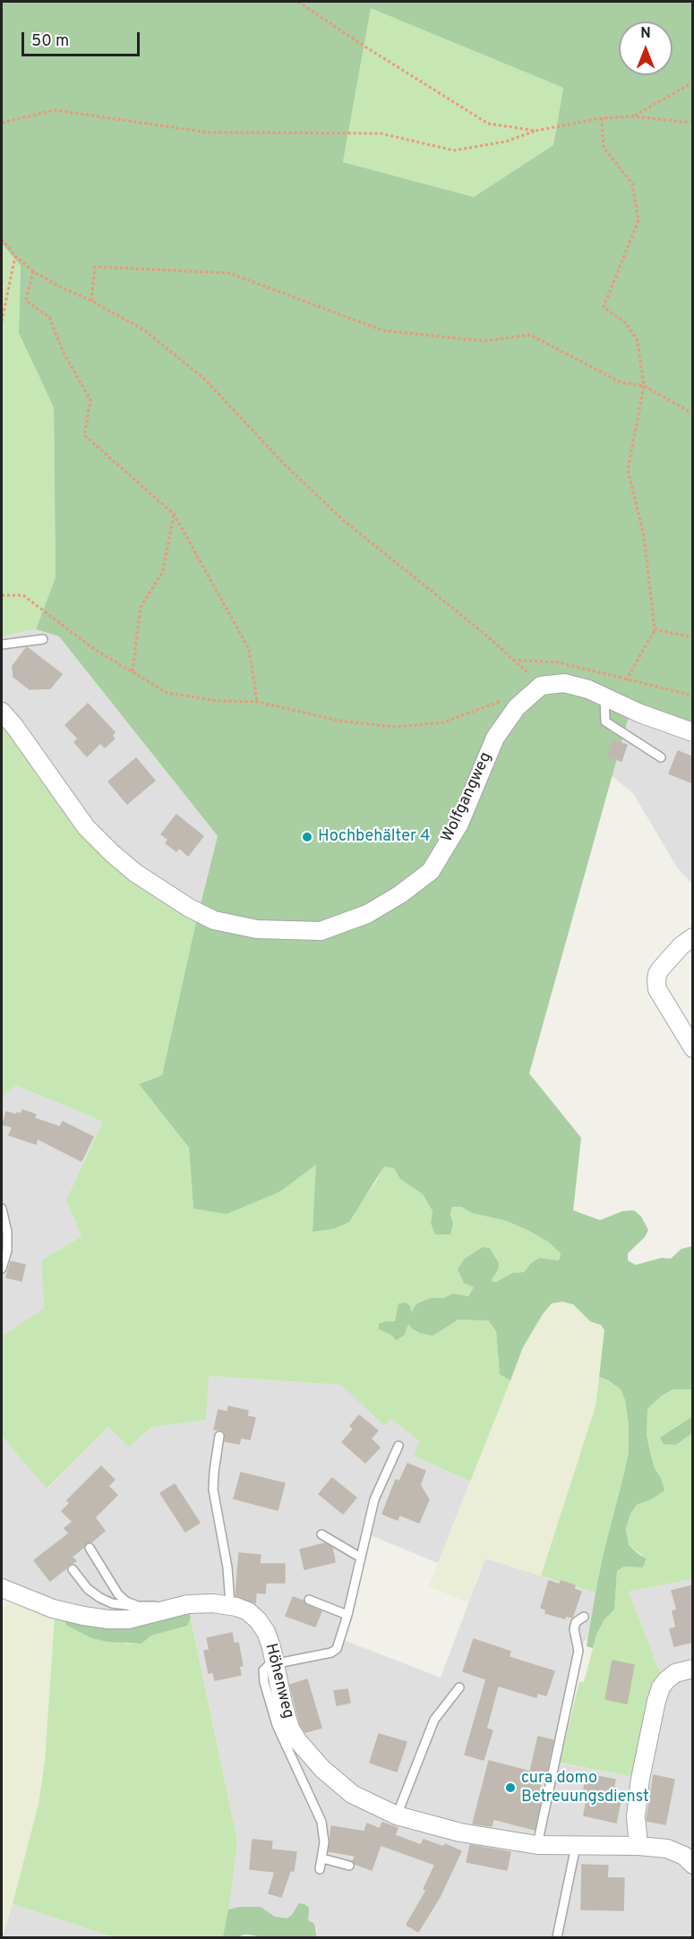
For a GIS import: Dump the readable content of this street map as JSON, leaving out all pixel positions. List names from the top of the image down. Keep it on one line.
{"streets":{"street":["Wolfgangweg","Höhenweg"]},"places":["Hochbehälter 4","cura domo Betreuungsdienst"],"scale_bar":"50 m","north":"top"}
